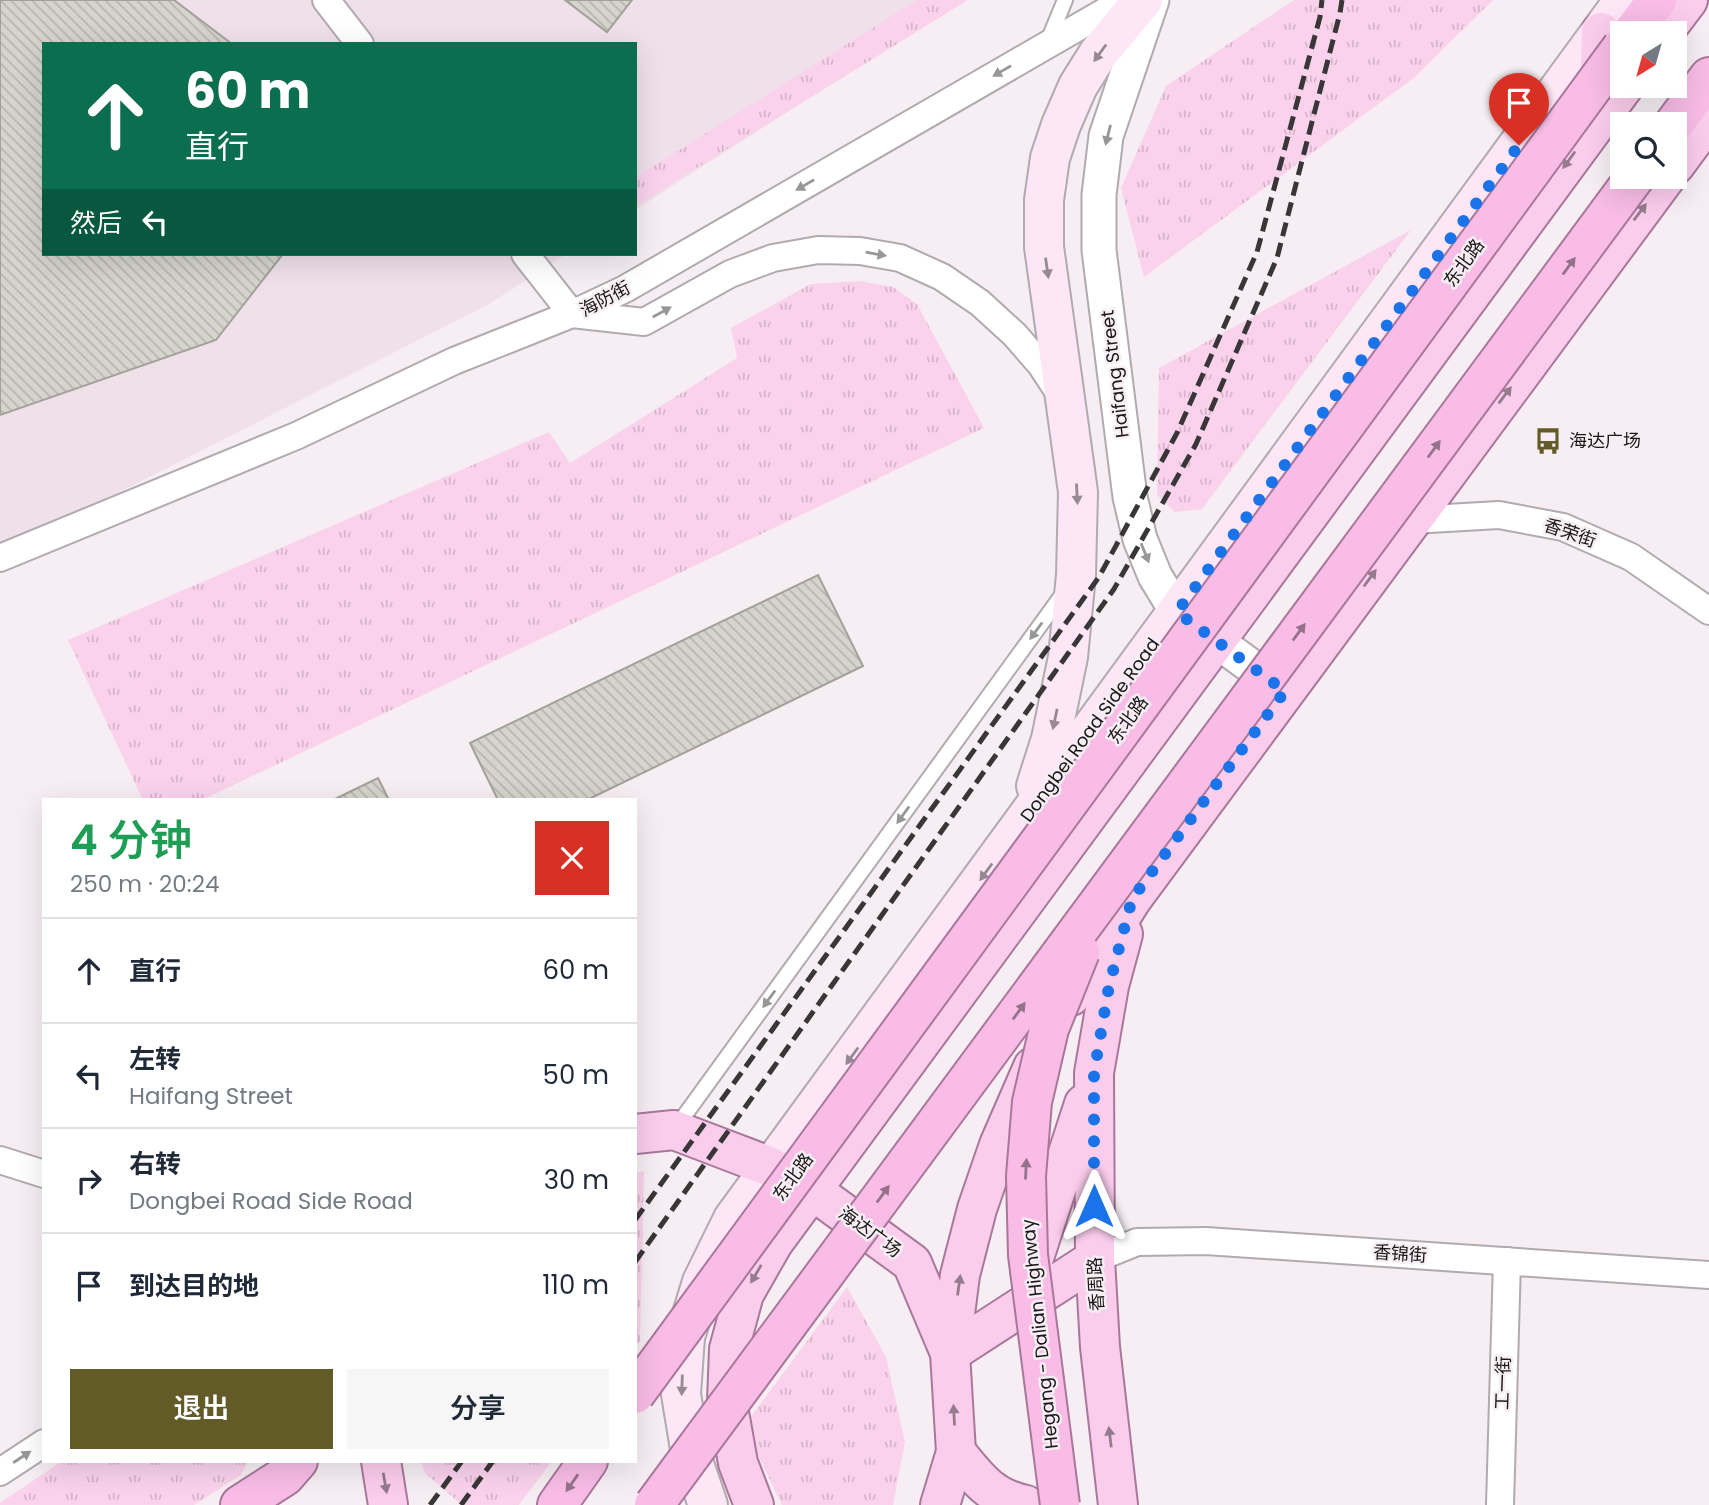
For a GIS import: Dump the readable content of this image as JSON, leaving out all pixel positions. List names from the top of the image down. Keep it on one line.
{"streets":{"highway":["东北路","Hegang - Dalian Highway"],"main road":["Dongbei Road Side Road","海达广场","香周路"],"street":["海防街","Haifang Street","香荣街","香锦街","工一街"]},"crossings":[["东北路","Haifang Street"],["东北路","海达广场"],["Haifang Street","Dongbei Road Side Road"],["Dongbei Road Side Road","海达广场"],["香锦街","香周路"],["香锦街","工一街"],["香周路","Hegang - Dalian Highway"]],"one_way":["Haifang Street","香周路","Hegang - Dalian Highway"],"places":{"bus stop":["海达广场"]},"north":"bottom left","page":{"turn":["60 m","直行"],"then":"然后","heading":["4 分钟","250 m · 20:24"],"list":[{"name":"直行","value":"60 m"},{"name":"左转","note":"Haifang Street","value":"50 m"},{"name":"右转","note":"Dongbei Road Side Road","value":"30 m"},{"name":"到达目的地","value":"110 m"}],"buttons":["退出","分享"]}}
